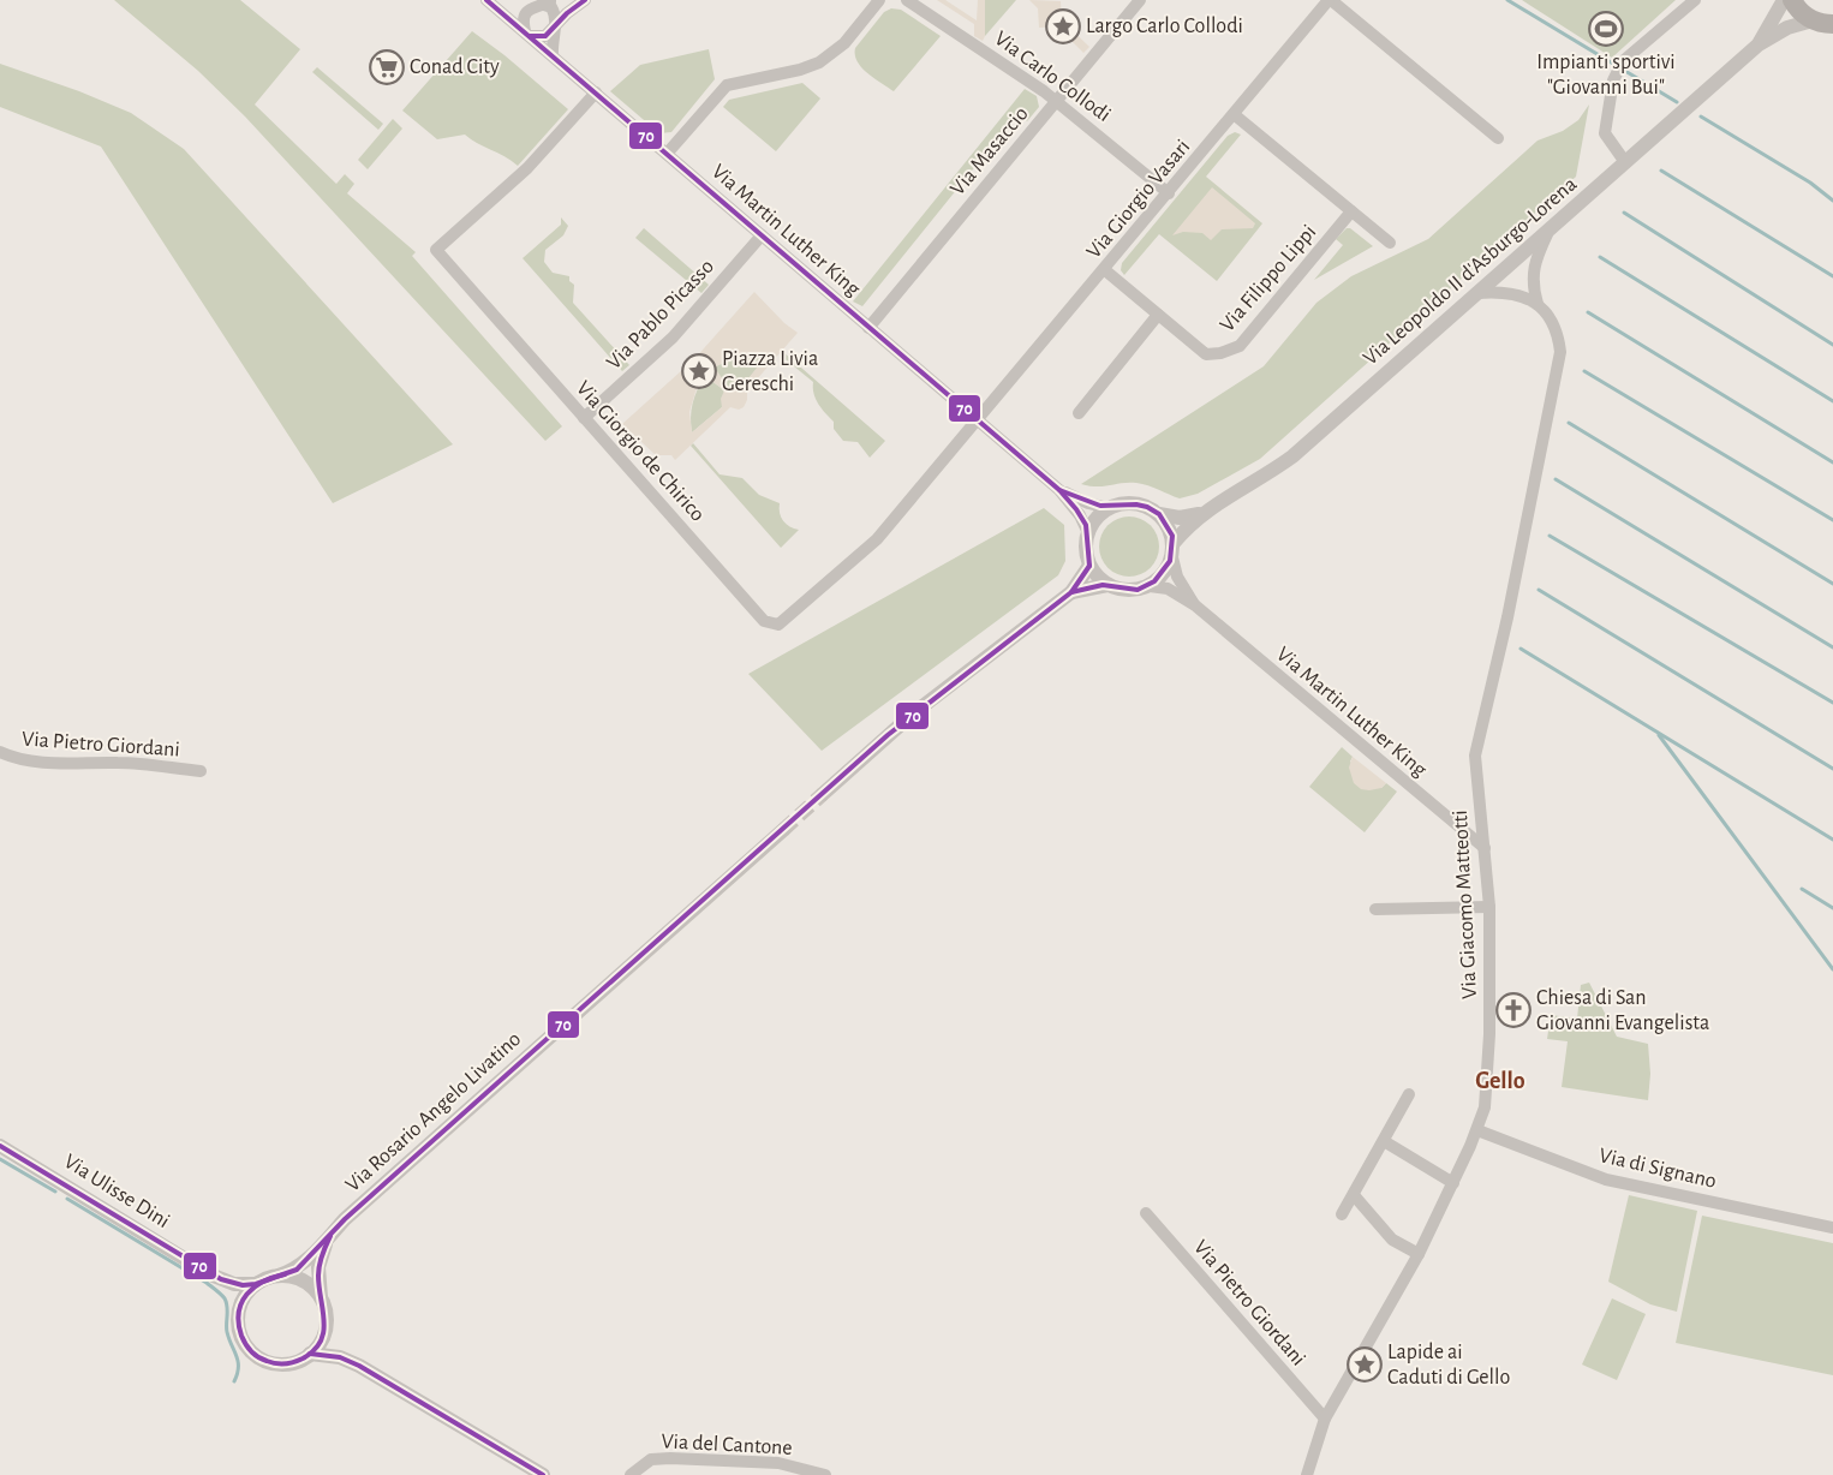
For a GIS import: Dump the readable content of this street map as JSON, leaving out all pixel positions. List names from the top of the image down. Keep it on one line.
{"streets":{"street":["Via Carlo Collodi","Via Masaccio","Via Giorgio Vasari","Via Martin Luther King","Via Leopoldo II d'Asburgo-Lorena","Via Filippo Lippi","Via Pablo Picasso","Via Giorgio de Chirico","Via Pietro Giordani","Via Giacomo Matteotti","Via Rosario Angelo Livatino","Via di Signano","Via Ulisse Dini","Via del Cantone"]},"crossings":[["Via Carlo Collodi","Via Masaccio"],["Via Carlo Collodi","Via Giorgio Vasari"],["Via Masaccio","Via Martin Luther King"],["Via Giorgio Vasari","Via Martin Luther King"],["Via Giorgio Vasari","Via Giorgio de Chirico"],["Via Martin Luther King","Via Pablo Picasso"],["Via Martin Luther King","Via Giorgio de Chirico"],["Via Martin Luther King","Via Giacomo Matteotti"],["Via Leopoldo II d'Asburgo-Lorena","Via Giacomo Matteotti"],["Via Pablo Picasso","Via Giorgio de Chirico"],["Via Pietro Giordani","Via Giacomo Matteotti"],["Via Giacomo Matteotti","Via di Signano"]],"districts":["Gello"],"places":{"place":["Largo Carlo Collodi","Piazza Livia Gereschi","Lapide ai Caduti di Gello"],"sports":["Impianti sportivi \"Giovanni Bui\""],"supermarket":["Conad City"],"church":["Chiesa di San Giovanni Evangelista"]},"lines":["transit line 70"]}
